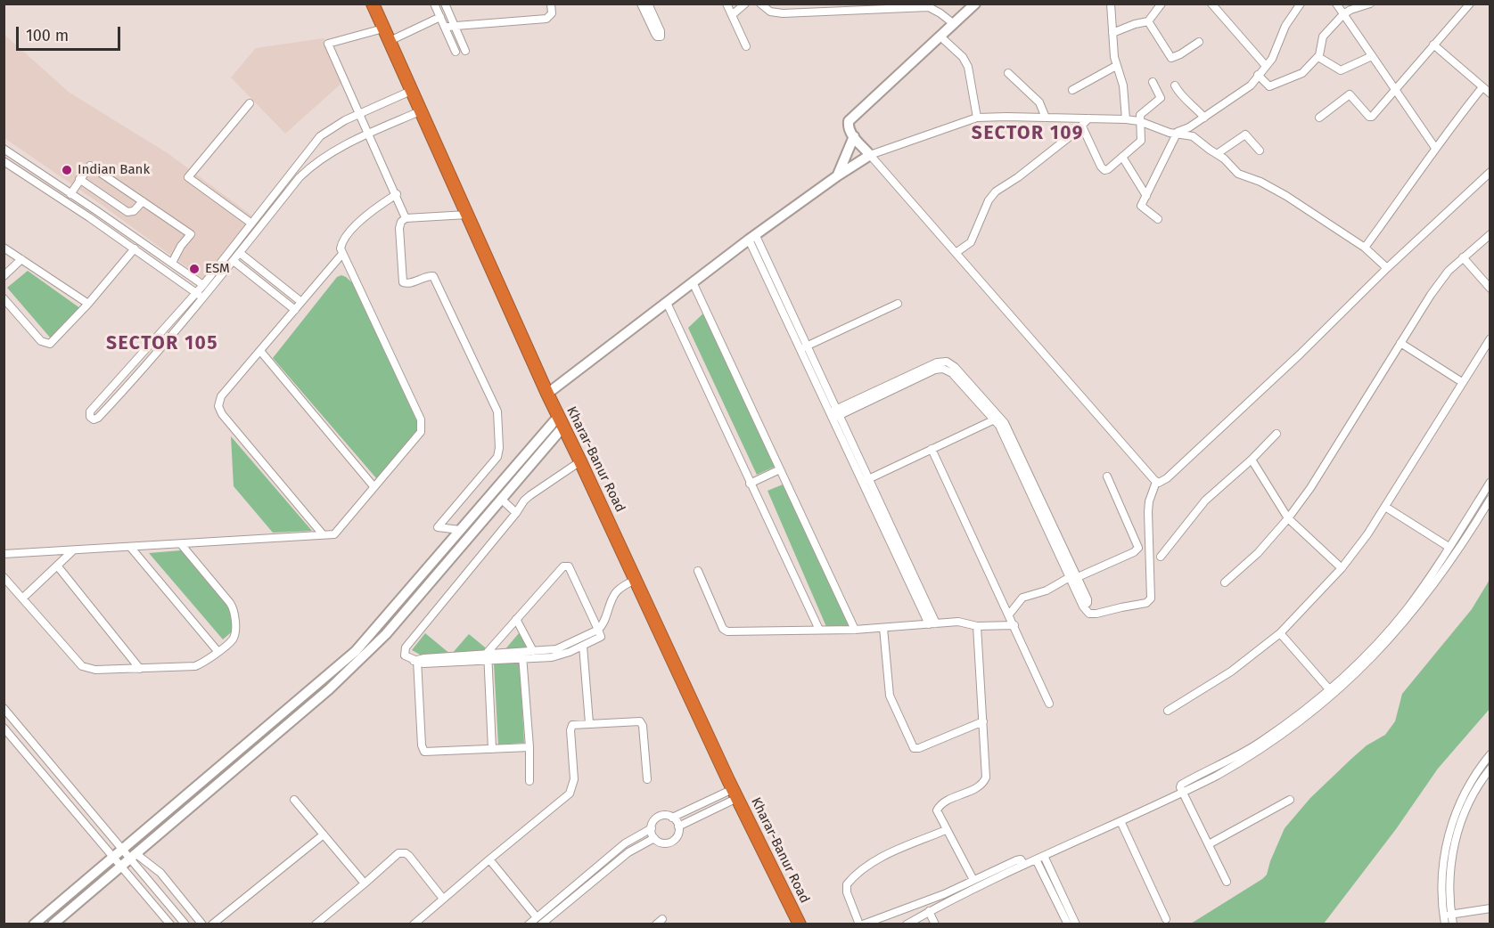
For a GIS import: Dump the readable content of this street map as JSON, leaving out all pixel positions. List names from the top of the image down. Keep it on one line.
{"streets":{"highway":["Kharar-Banur Road"]},"districts":["SECTOR 109","SECTOR 105"],"places":["Indian Bank","ESM"],"scale_bar":"100 m"}
